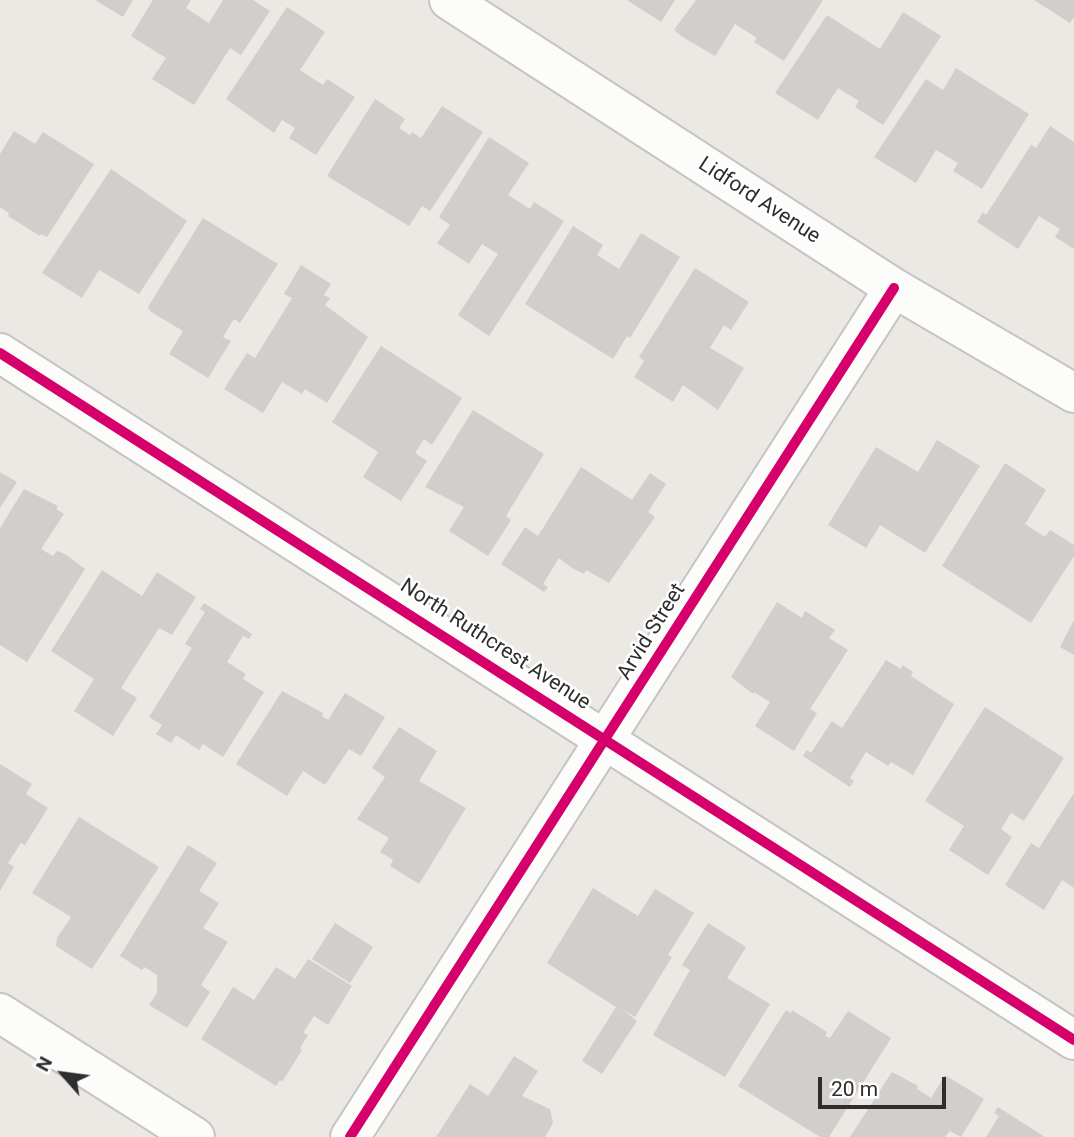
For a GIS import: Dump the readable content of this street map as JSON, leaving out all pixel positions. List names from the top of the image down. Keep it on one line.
{"streets":{"street":["Lidford Avenue","Arvid Street","North Ruthcrest Avenue"]},"crossings":[["Lidford Avenue","Arvid Street"],["Arvid Street","North Ruthcrest Avenue"]],"scale_bar":"20 m","north":"top left"}
